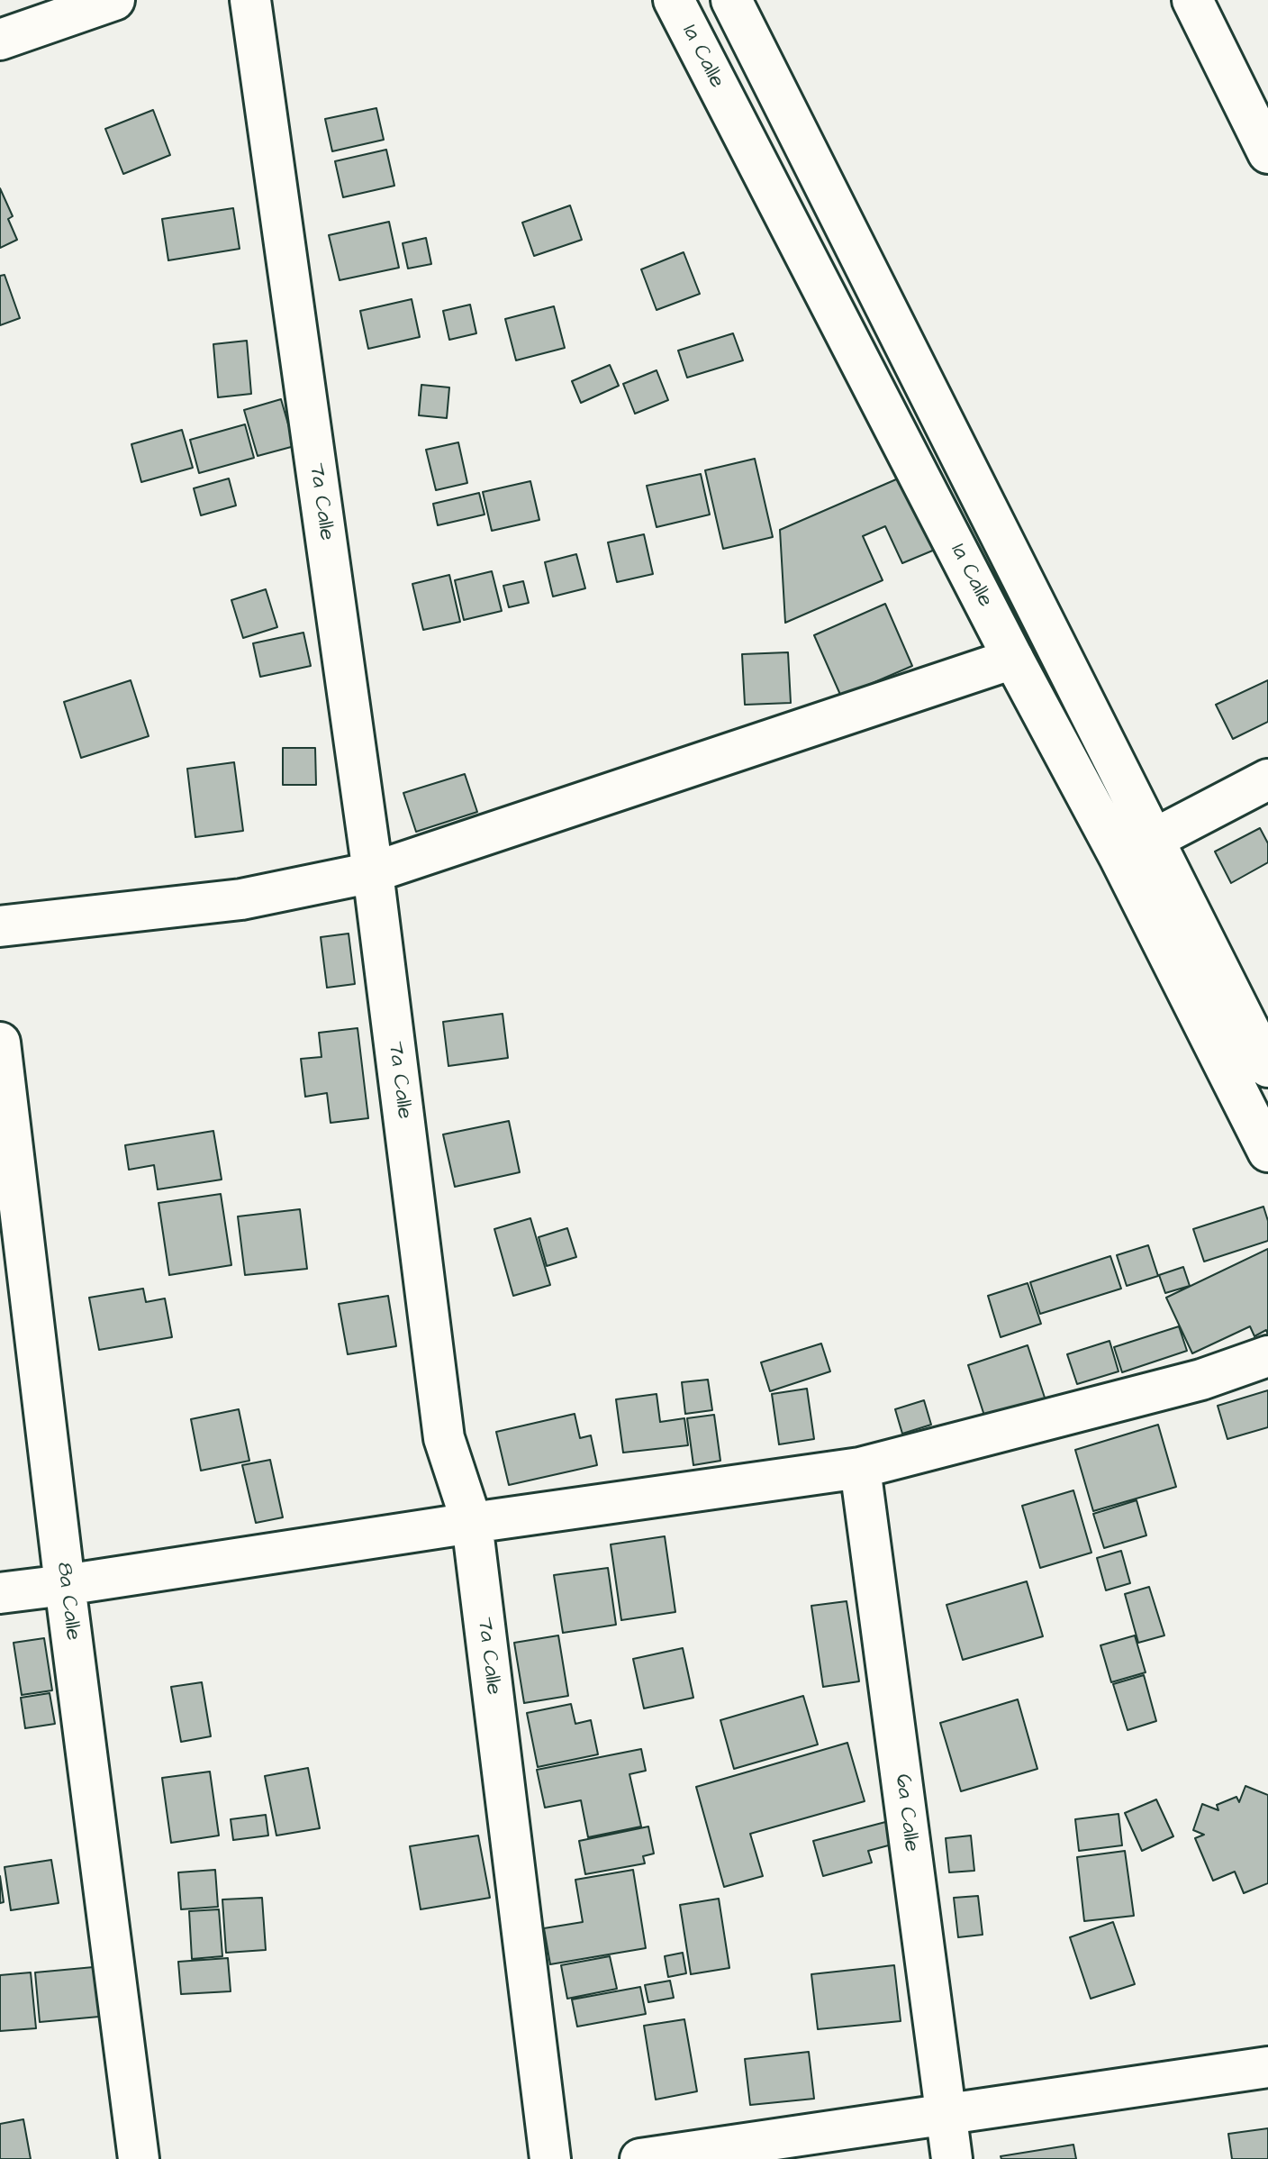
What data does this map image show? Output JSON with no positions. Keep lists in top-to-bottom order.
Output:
{
  "streets": {
    "street": [
      "1a Calle",
      "7a Calle",
      "8a Calle",
      "6a Calle"
    ]
  }
}
